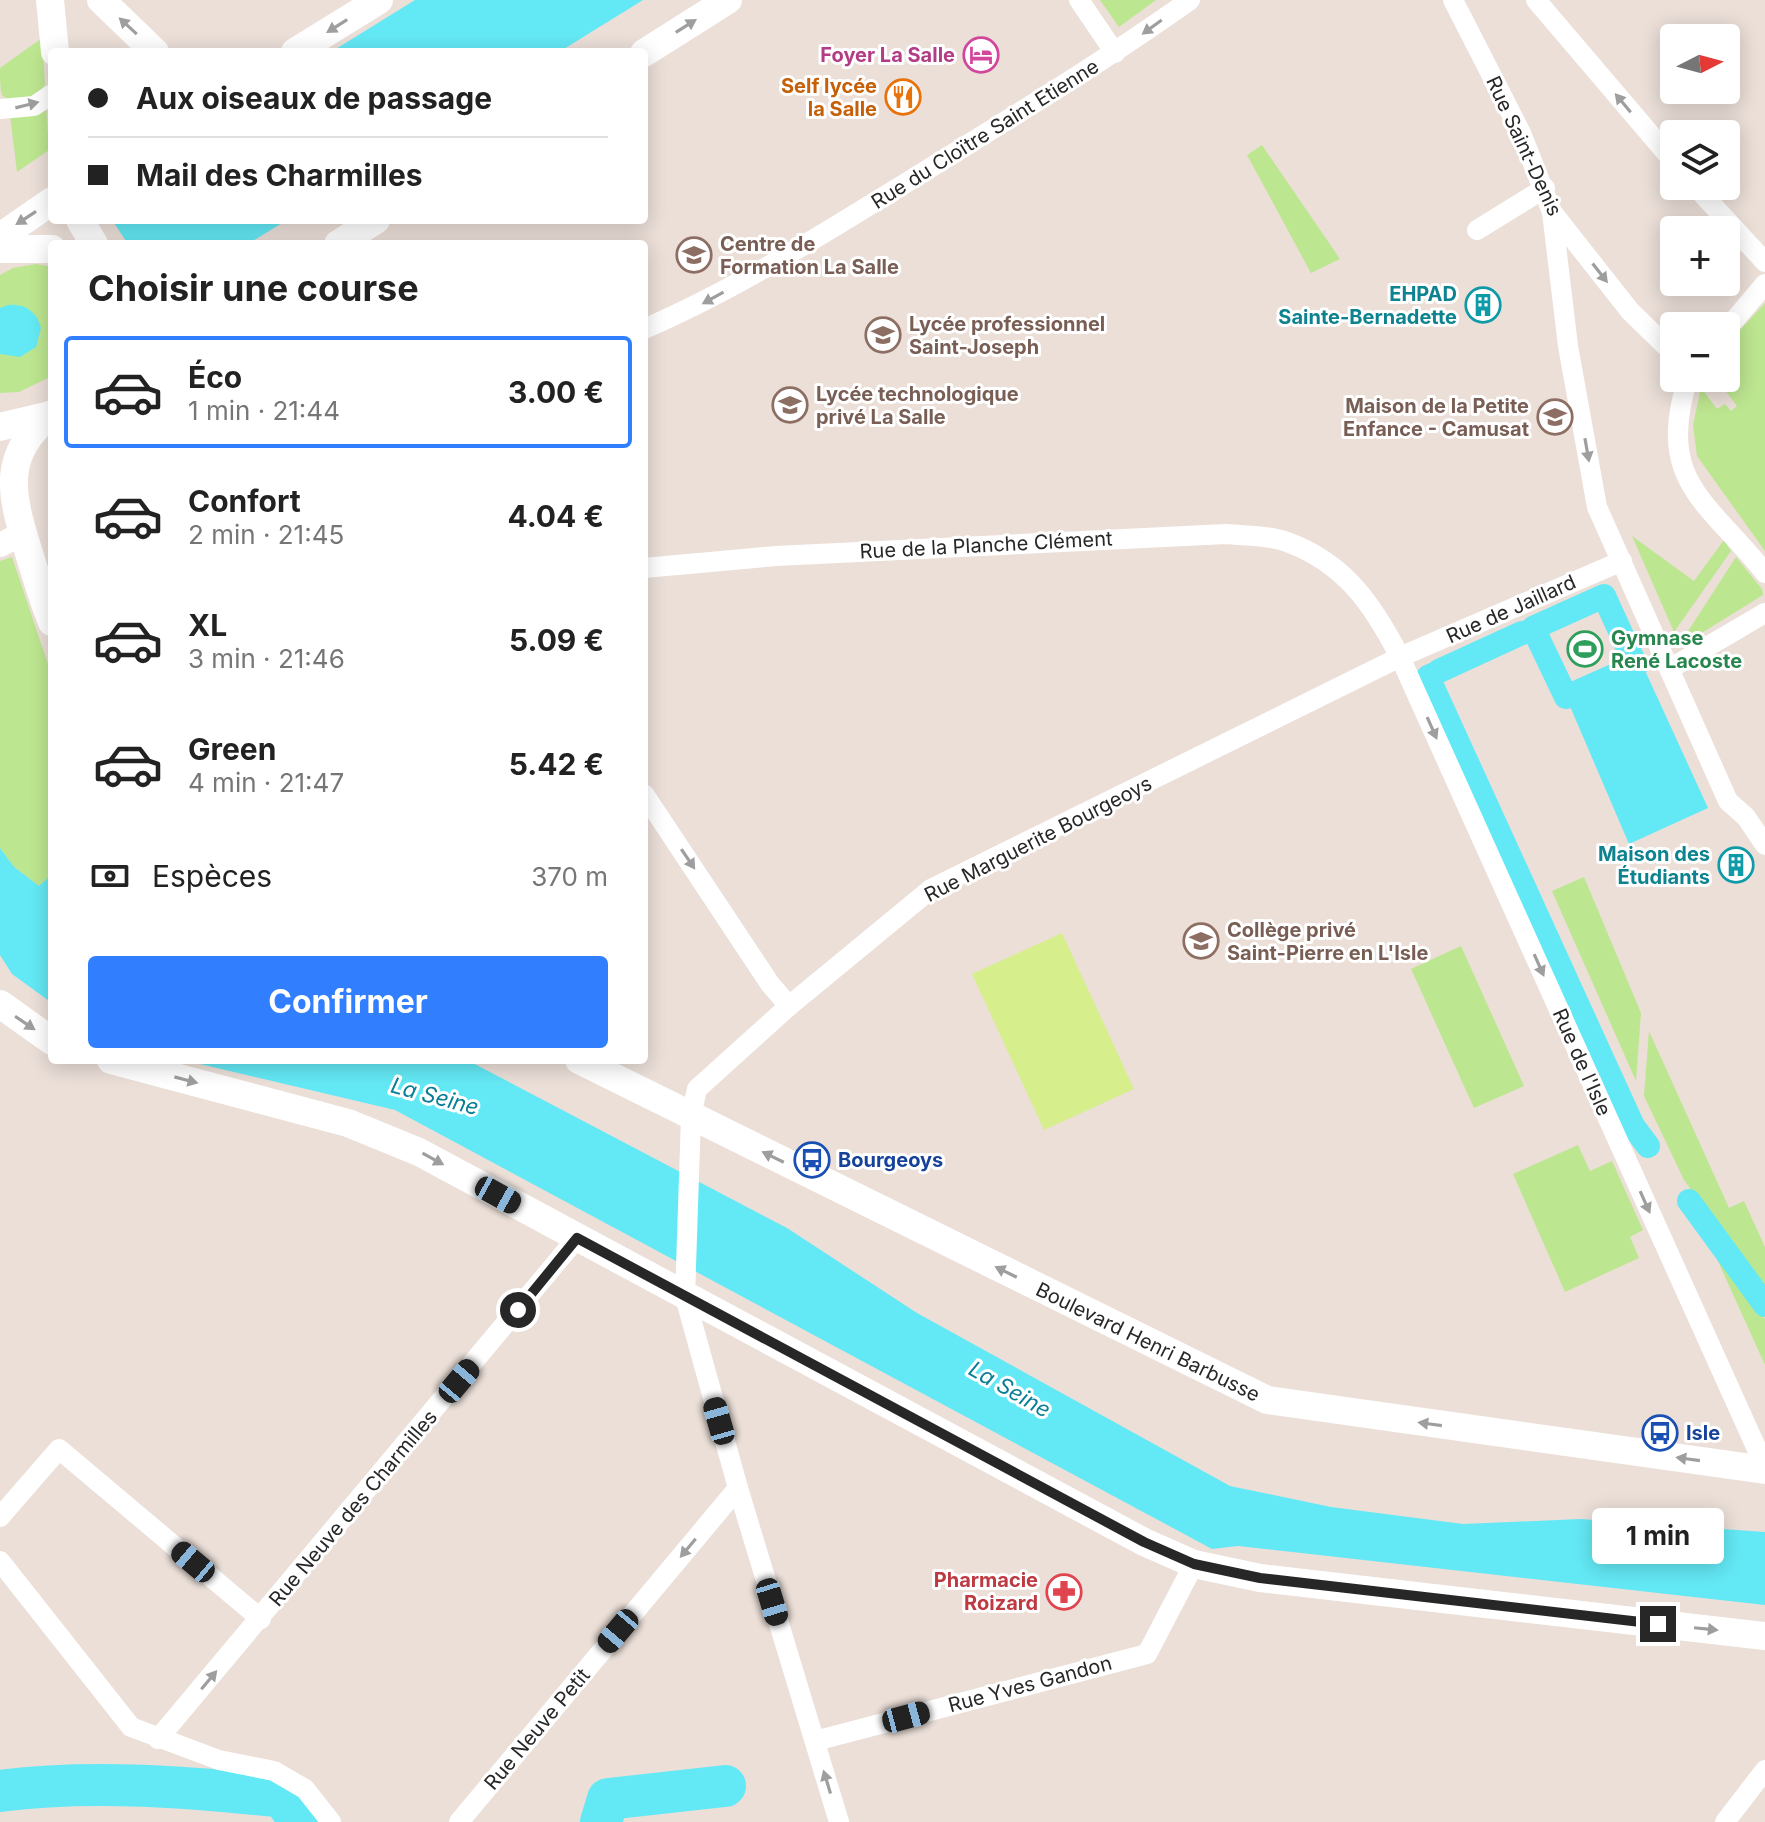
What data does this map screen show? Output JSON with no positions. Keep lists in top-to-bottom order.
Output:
{
  "streets": {
    "main road": ["Boulevard Henri Barbusse"],
    "street": [
      "Rue du Cloïtre Saint Etienne",
      "Rue Saint-Denis",
      "Rue de la Planche Clément",
      "Rue de Jaillard",
      "Rue Marguerite Bourgeoys",
      "Rue de l'Isle",
      "Rue Neuve des Charmilles",
      "Rue Yves Gandon",
      "Rue Neuve Petit"
    ]
  },
  "crossings": [
    ["Rue de la Planche Clément", "Rue de Jaillard"],
    ["Rue de la Planche Clément", "Rue Marguerite Bourgeoys"],
    ["Rue de la Planche Clément", "Rue de l'Isle"],
    ["Rue de Jaillard", "Rue Marguerite Bourgeoys"],
    ["Rue de Jaillard", "Rue de l'Isle"],
    ["Rue Marguerite Bourgeoys", "Rue de l'Isle"],
    ["Rue Marguerite Bourgeoys", "Boulevard Henri Barbusse"],
    ["Rue de l'Isle", "Boulevard Henri Barbusse"]
  ],
  "one_way": ["Rue du Cloïtre Saint Etienne", "Rue de l'Isle", "Rue Neuve Petit"],
  "water": ["La Seine"],
  "places": {
    "hotel": ["Foyer La Salle"],
    "restaurant": ["Self lycée la Salle"],
    "school or university": [
      "Centre de Formation La Salle",
      "Lycée professionnel Saint-Joseph",
      "Lycée technologique privé La Salle",
      "Maison de la Petite Enfance - Camusat",
      "Collège privé Saint-Pierre en L'Isle"
    ],
    "building": ["EHPAD Sainte-Bernadette", "Maison des Étudiants"],
    "sports": ["Gymnase René Lacoste"],
    "bus stop": ["Bourgeoys", "Isle"],
    "pharmacy": ["Pharmacie Roizard"]
  },
  "north": "right",
  "page": {
    "map_buttons": ["+", "−"],
    "banner": ["Aux oiseaux de passage", "Mail des Charmilles"],
    "heading": "Choisir une course",
    "list": [
      {
        "name": "Éco",
        "note": "1 min · 21:44",
        "value": "3.00 €"
      },
      {
        "name": "Confort",
        "note": "2 min · 21:45",
        "value": "4.04 €"
      },
      {
        "name": "XL",
        "note": "3 min · 21:46",
        "value": "5.09 €"
      },
      {
        "name": "Green",
        "note": "4 min · 21:47",
        "value": "5.42 €"
      }
    ],
    "pay": ["Espèces", "370 m"],
    "buttons": "Confirmer",
    "bubble": "1 min"
  }
}
